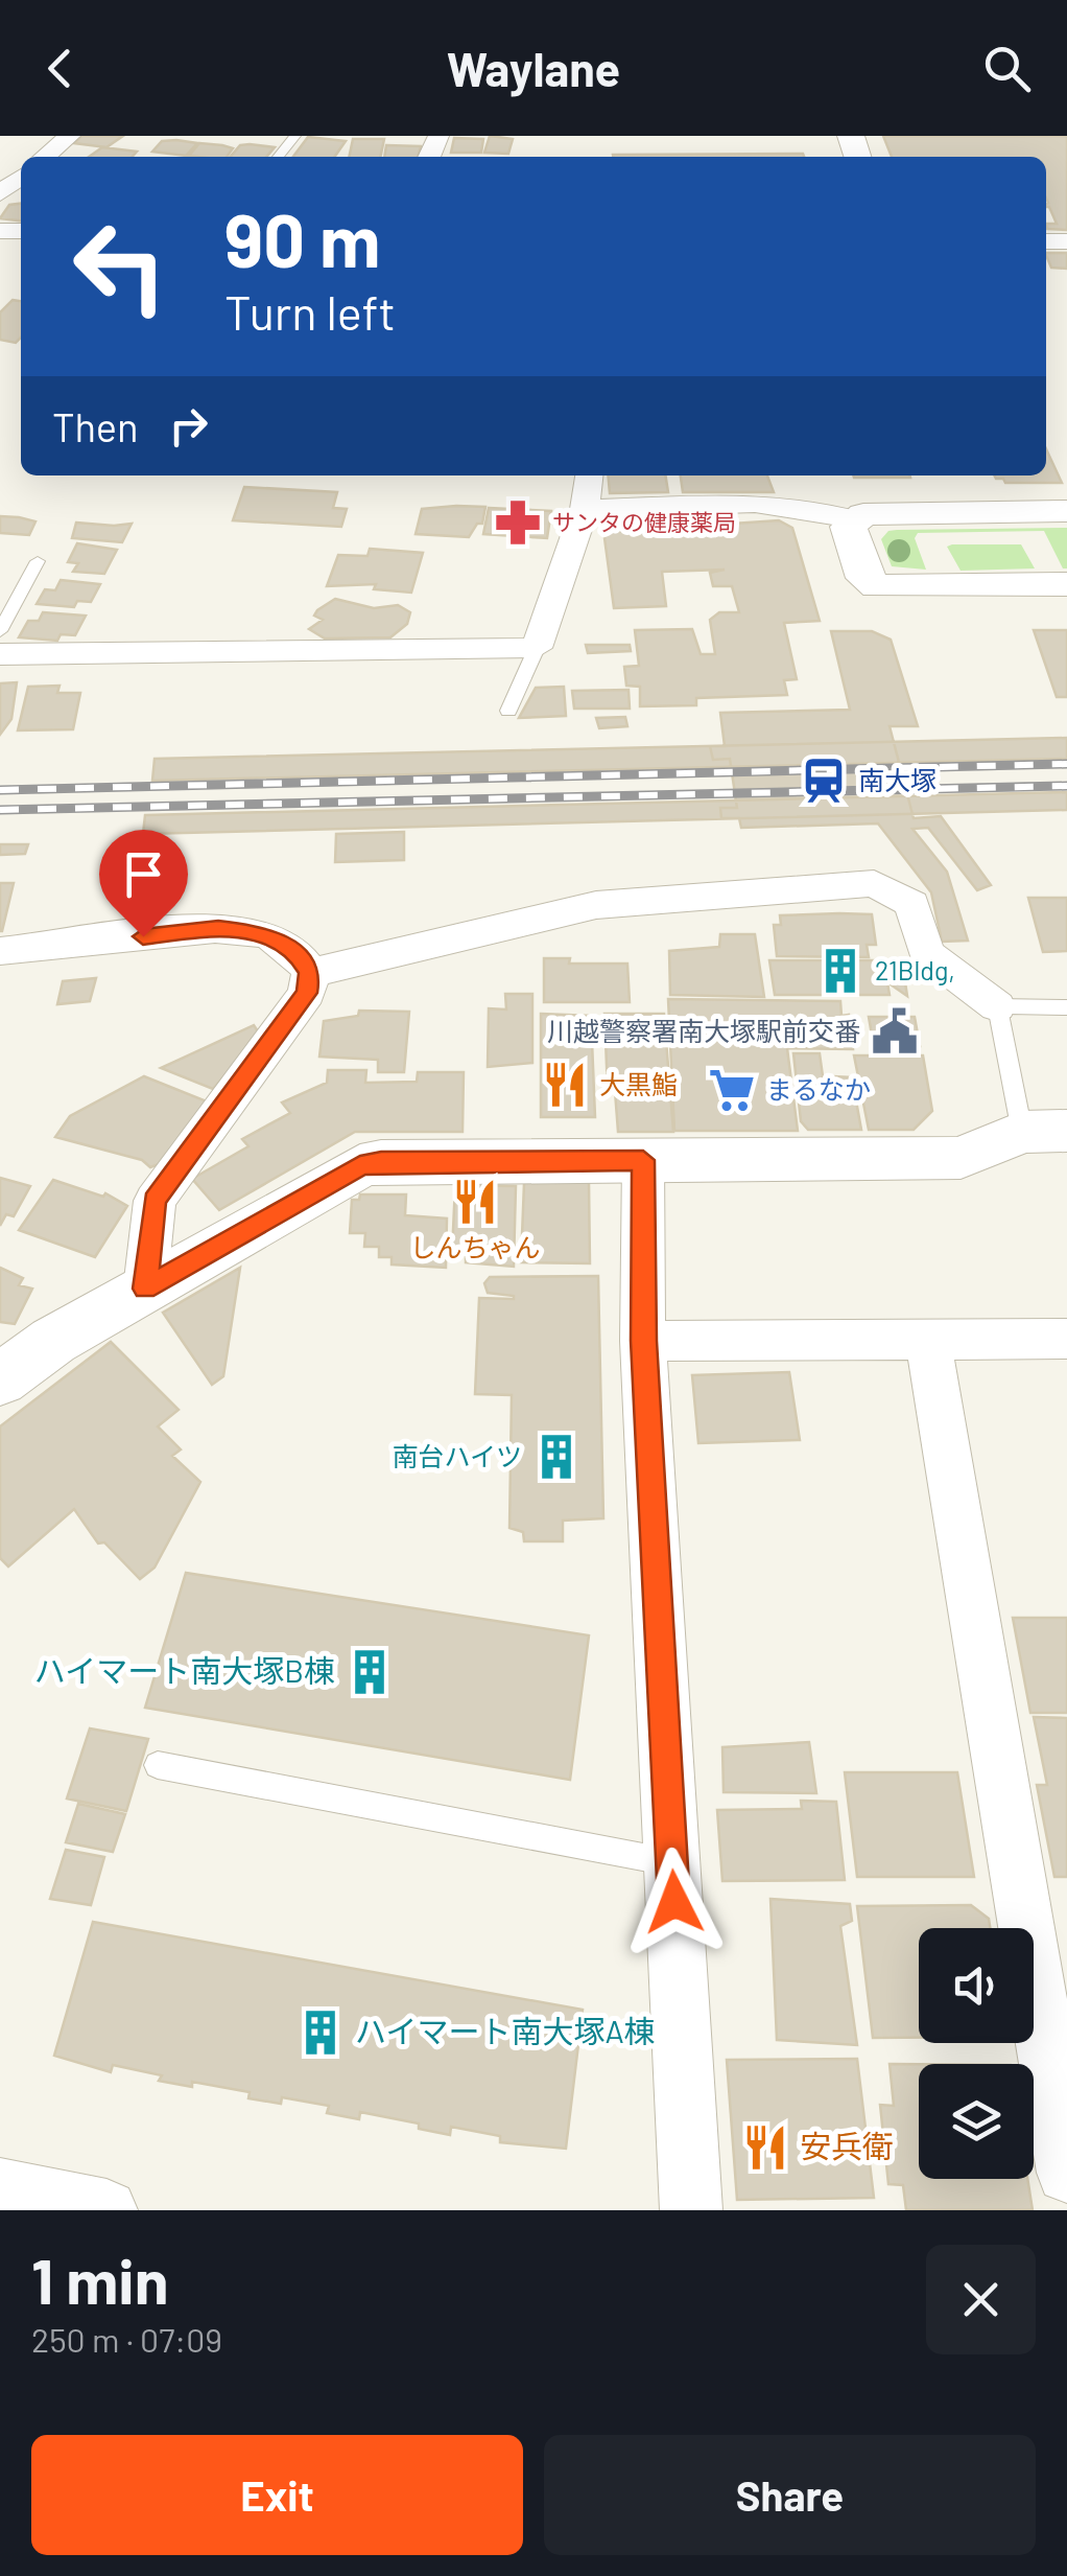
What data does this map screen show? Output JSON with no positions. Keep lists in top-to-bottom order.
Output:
{
  "places": {
    "pharmacy": ["サンタの健康薬局"],
    "station": ["南大塚"],
    "building": [
      "21Bldg,",
      "南台ハイツ",
      "ハイマート南大塚B棟",
      "ハイマート南大塚A棟"
    ],
    "public building": ["川越警察署南大塚駅前交番"],
    "restaurant": ["大黒鮨", "しんちゃん", "安兵衛"],
    "supermarket": ["まるなか"]
  },
  "page": {
    "header": "Waylane",
    "turn": ["90 m", "Turn left"],
    "then": "Then",
    "heading": ["1 min", "250 m · 07:09"],
    "buttons": ["Exit", "Share"]
  }
}
